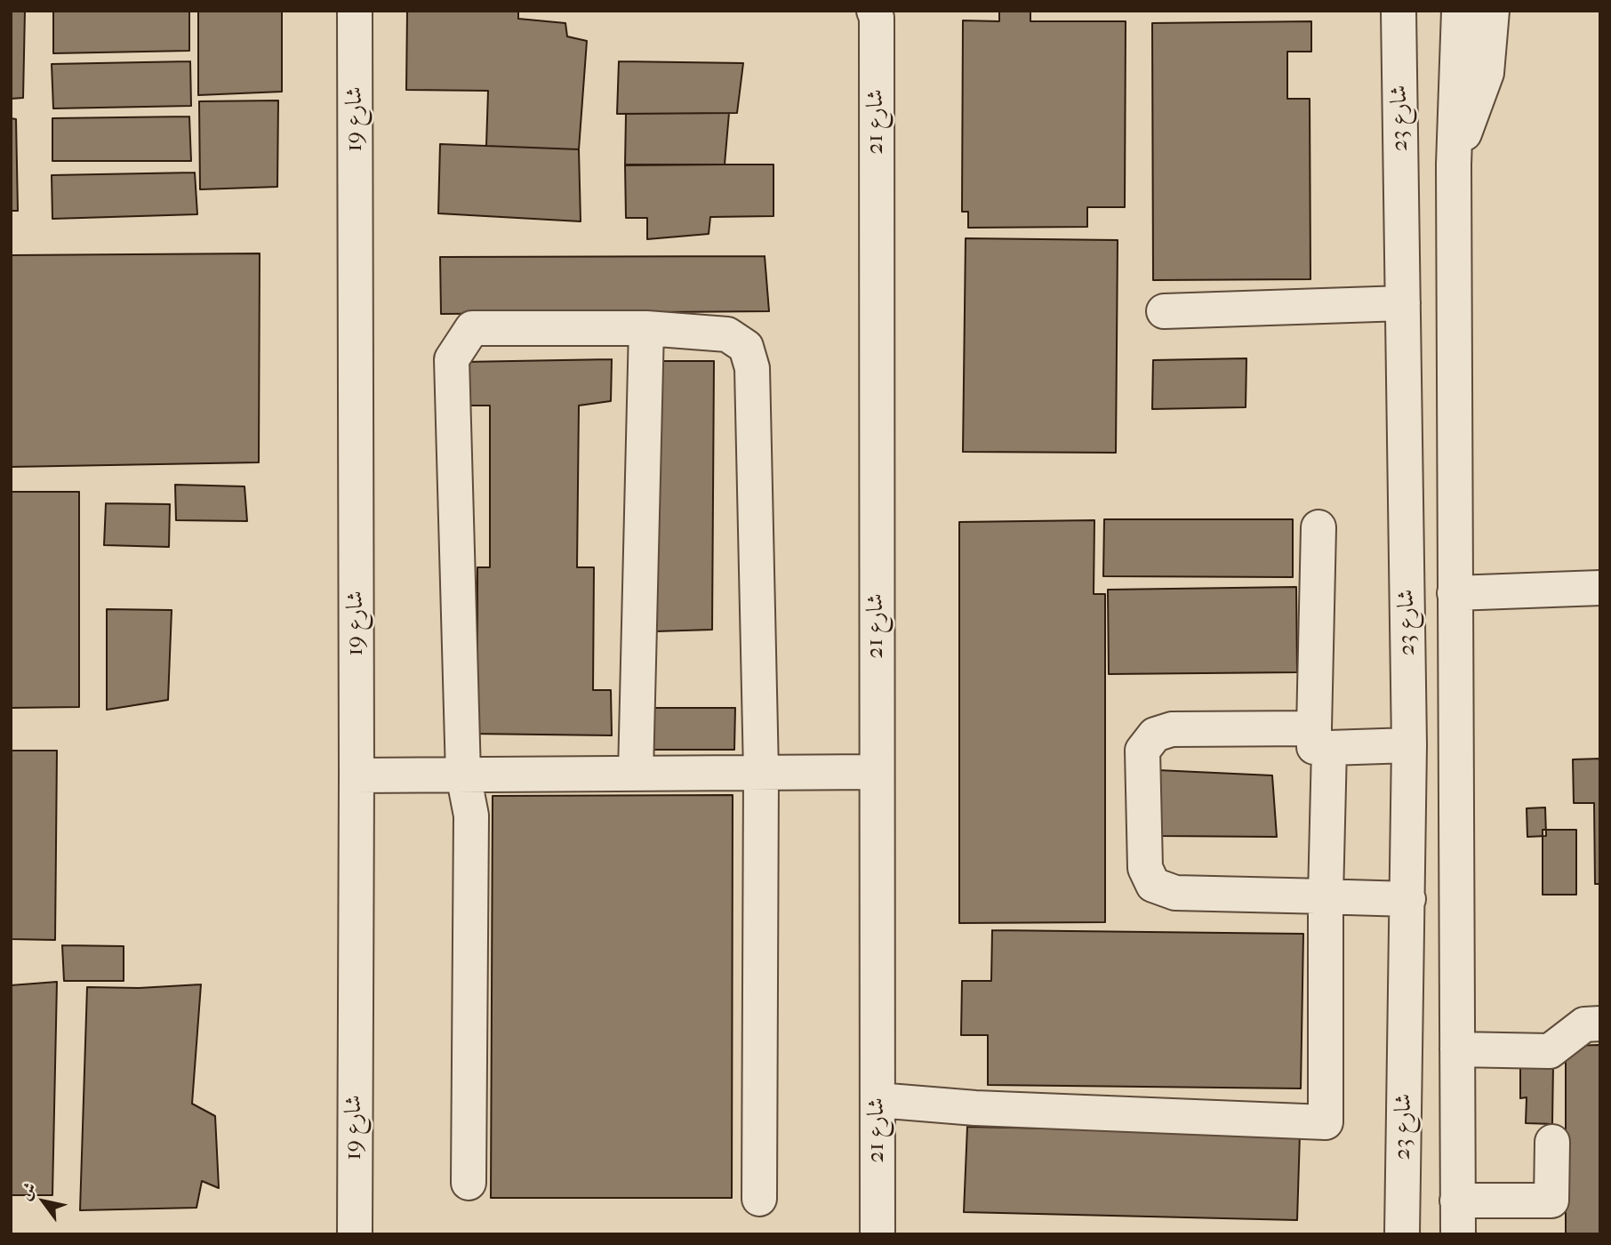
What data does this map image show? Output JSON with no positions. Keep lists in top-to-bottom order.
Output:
{
  "streets": {
    "street": ["شارع 23", "شارع 19", "شارع 21"]
  },
  "north": "top left"
}
